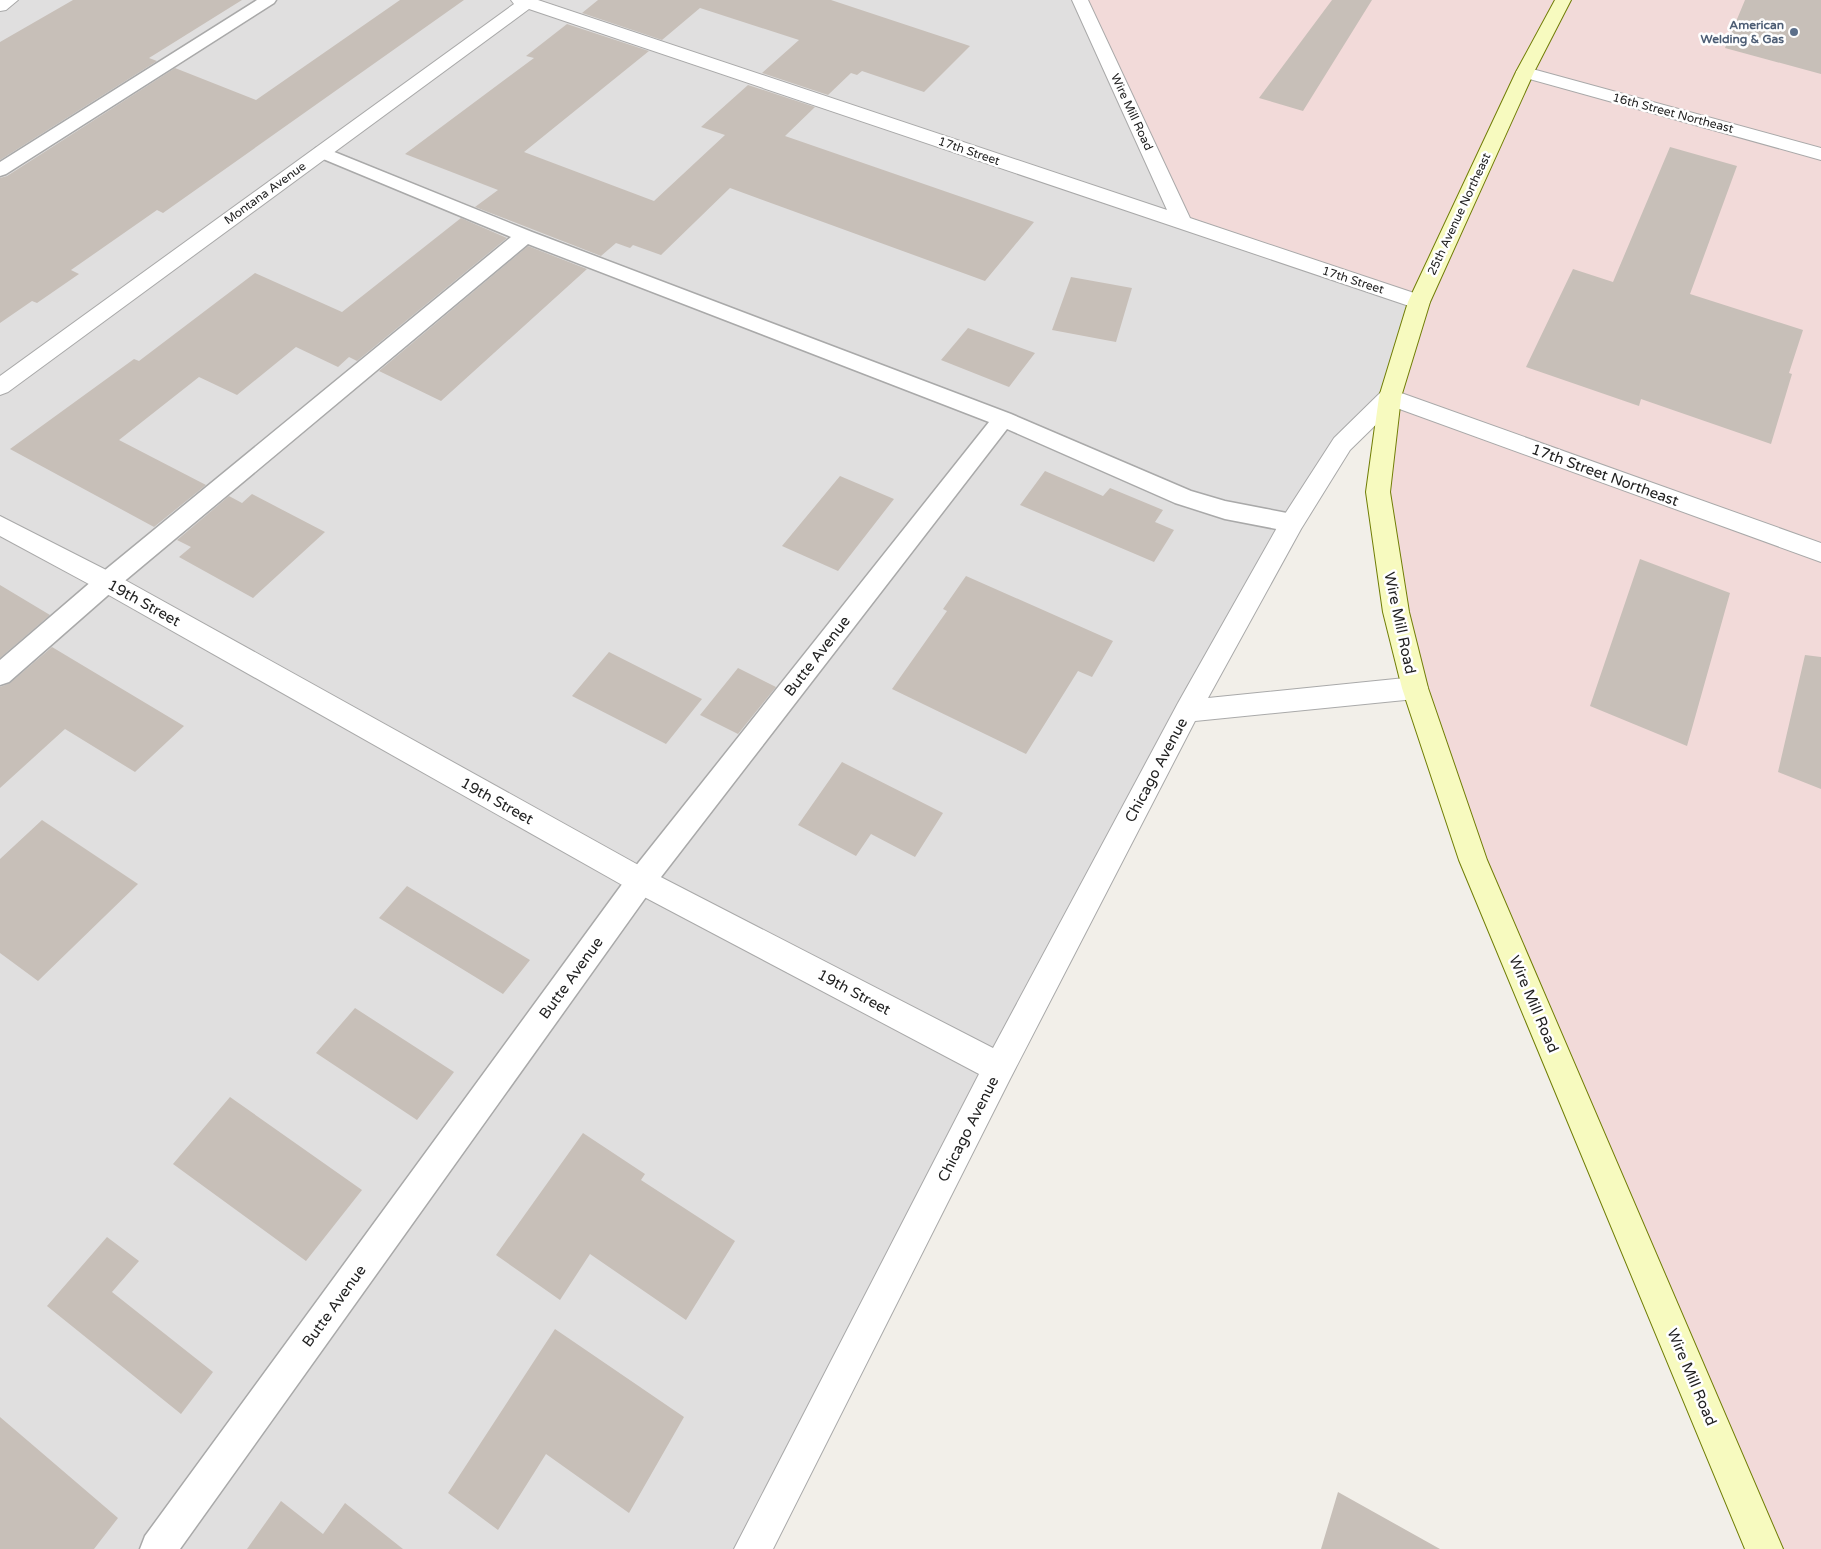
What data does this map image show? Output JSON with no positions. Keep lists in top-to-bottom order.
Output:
{
  "streets": {
    "street": [
      "Wire Mill Road",
      "16th Street Northeast",
      "17th Street",
      "Montana Avenue",
      "25th Avenue Northeast",
      "17th Street Northeast",
      "19th Street",
      "Chicago Avenue"
    ],
    "lane": ["Butte Avenue"]
  },
  "crossings": [
    ["Wire Mill Road", "17th Street"],
    ["Wire Mill Road", "25th Avenue Northeast"],
    ["Wire Mill Road", "Chicago Avenue"],
    ["16th Street Northeast", "25th Avenue Northeast"],
    ["17th Street", "Montana Avenue"],
    ["17th Street", "25th Avenue Northeast"],
    ["25th Avenue Northeast", "17th Street Northeast"],
    ["25th Avenue Northeast", "Chicago Avenue"],
    ["17th Street Northeast", "Chicago Avenue"],
    ["19th Street", "Butte Avenue"],
    ["19th Street", "Chicago Avenue"]
  ],
  "places": ["American Welding & Gas"]
}
